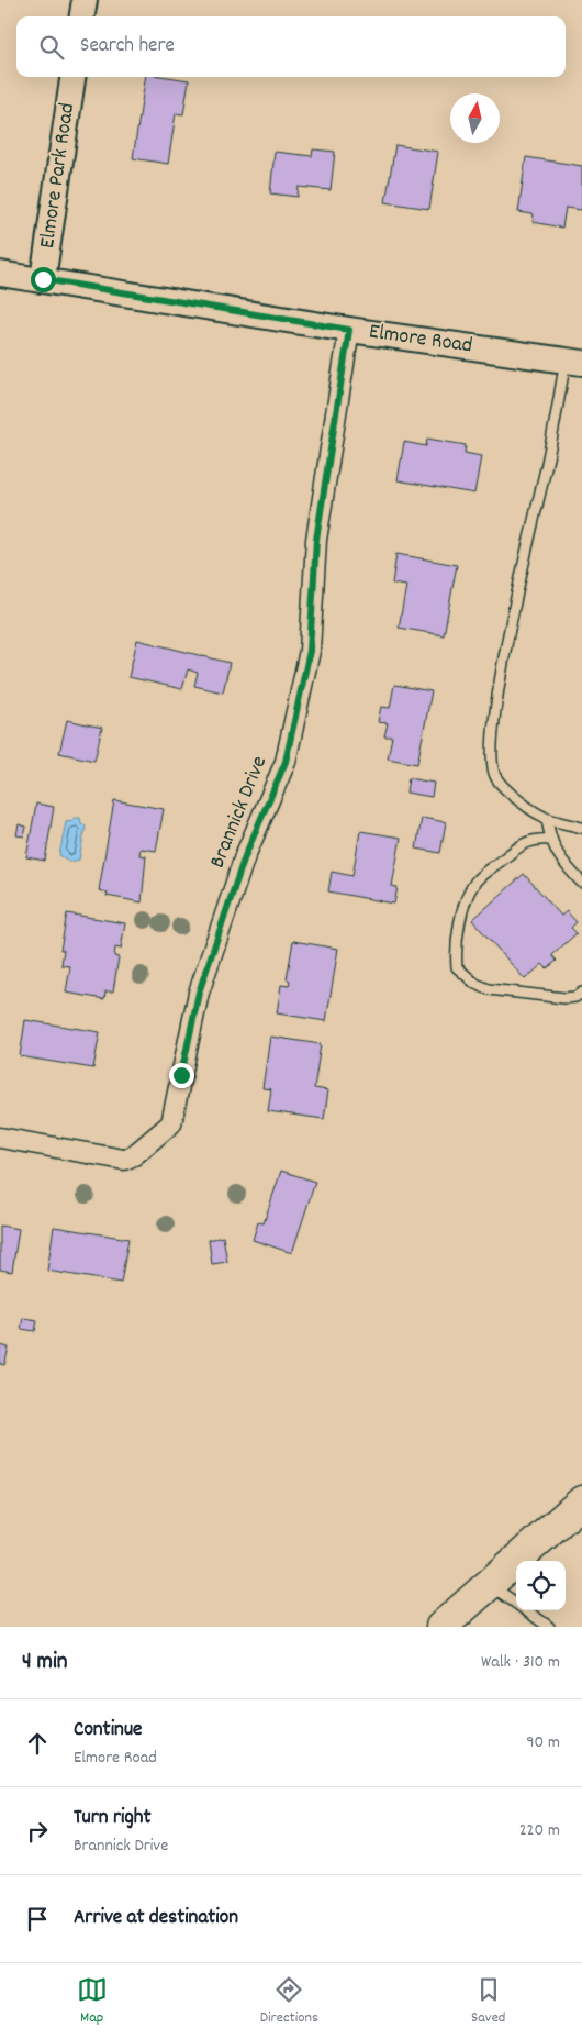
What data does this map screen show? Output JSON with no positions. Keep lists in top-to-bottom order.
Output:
{
  "streets": {
    "street": ["Elmore Park Road", "Elmore Road", "Brannick Drive"]
  },
  "crossings": [
    ["Elmore Park Road", "Elmore Road"],
    ["Elmore Road", "Brannick Drive"]
  ],
  "north": "top",
  "page": {
    "search": "Search here",
    "heading": ["4 min", "Walk · 310 m"],
    "list": [
      ["Continue", "Elmore Road", "90 m"],
      ["Turn right", "Brannick Drive", "220 m"],
      "Arrive at destination"
    ],
    "nav": ["Map", "Directions", "Saved"]
  }
}
